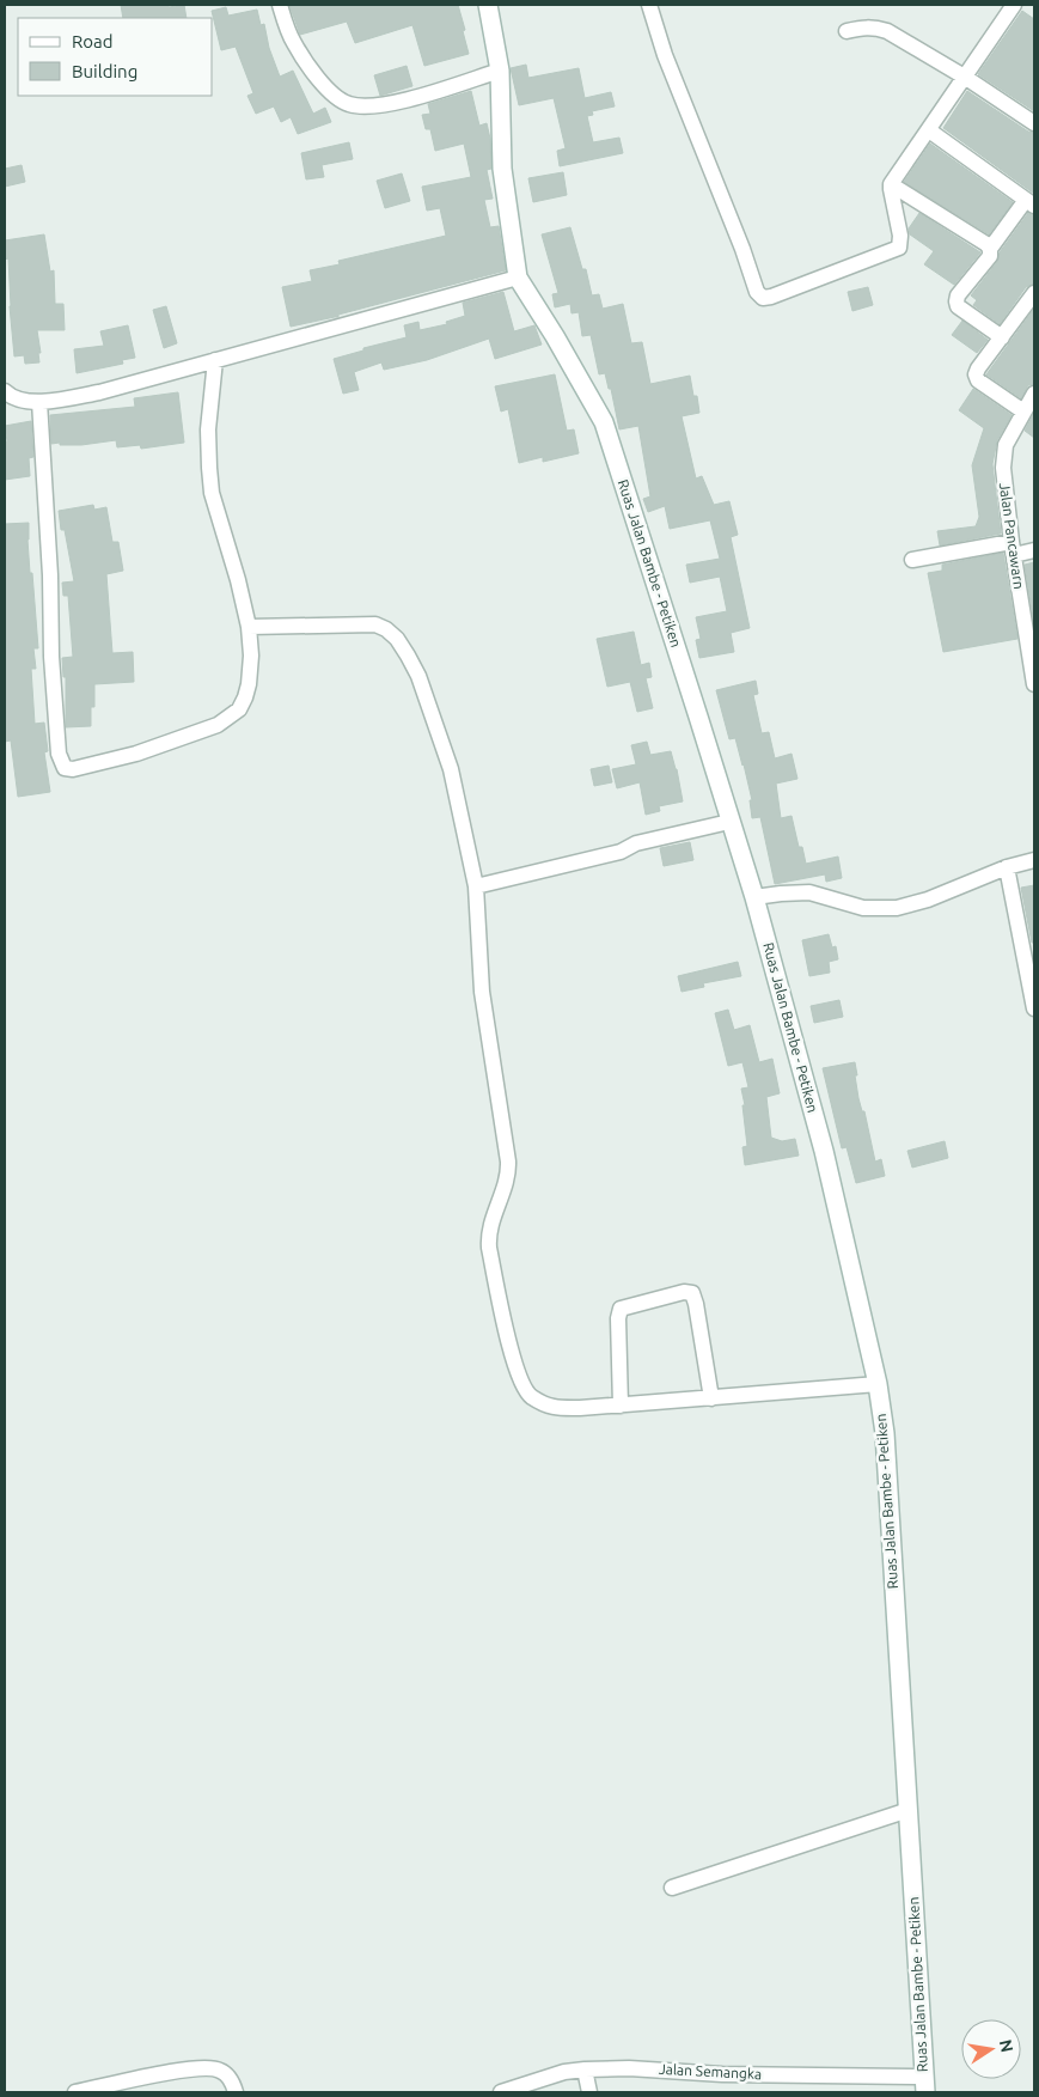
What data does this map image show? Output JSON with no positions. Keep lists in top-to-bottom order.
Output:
{
  "streets": {
    "main road": ["Ruas Jalan Bambe - Petiken"],
    "street": ["Jalan Pancawarn", "Jalan Semangka"]
  },
  "crossings": [
    ["Ruas Jalan Bambe - Petiken", "Jalan Semangka"]
  ],
  "legend": ["Road", "Building"],
  "north": "right"
}
